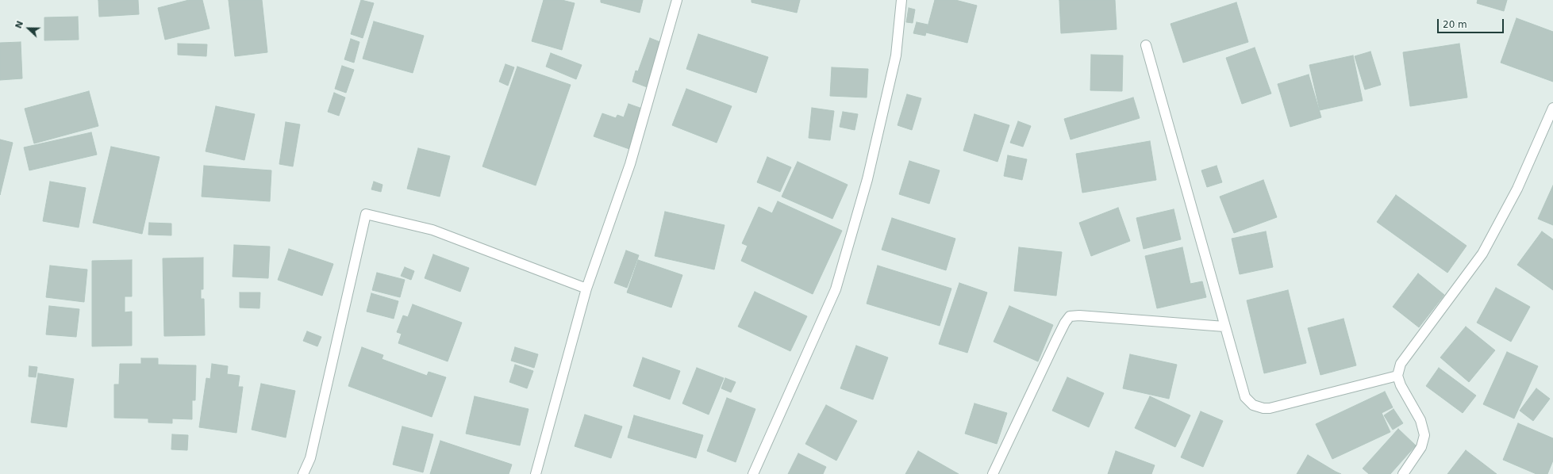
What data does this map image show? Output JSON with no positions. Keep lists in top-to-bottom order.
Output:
{
  "scale_bar": "20 m",
  "north": "left"
}
